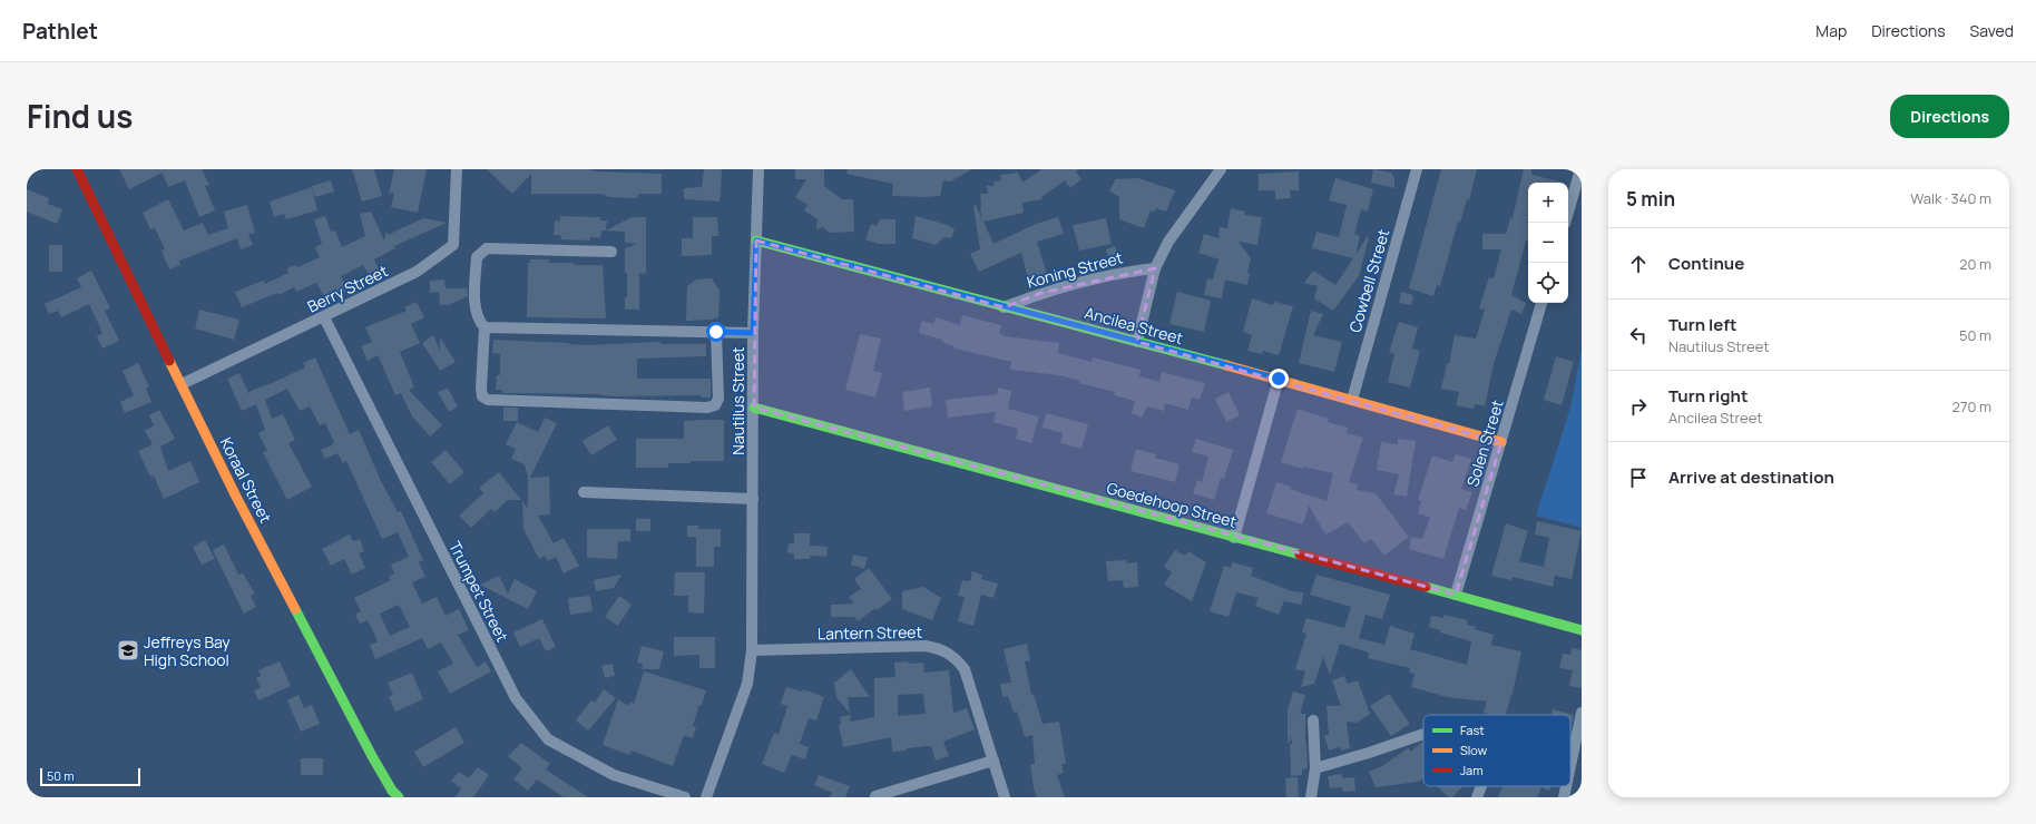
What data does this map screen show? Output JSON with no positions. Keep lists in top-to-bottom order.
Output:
{
  "streets": {
    "street": [
      "Koning Street",
      "Cowbell Street",
      "Berry Street",
      "Ancilea Street",
      "Nautilus Street",
      "Solen Street",
      "Koraal Street",
      "Goedehoop Street",
      "Trumpet Street",
      "Lantern Street"
    ]
  },
  "crossings": [
    ["Koning Street", "Ancilea Street"],
    ["Cowbell Street", "Ancilea Street"],
    ["Berry Street", "Koraal Street"],
    ["Berry Street", "Trumpet Street"],
    ["Ancilea Street", "Nautilus Street"],
    ["Ancilea Street", "Solen Street"],
    ["Nautilus Street", "Goedehoop Street"],
    ["Nautilus Street", "Lantern Street"],
    ["Solen Street", "Goedehoop Street"]
  ],
  "places": {
    "school or university": ["Jeffreys Bay High School"]
  },
  "legend": ["Fast", "Slow", "Jam"],
  "scale_bar": "50 m",
  "page": {
    "header": "Pathlet",
    "nav": ["Map", "Directions", "Saved"],
    "title": "Find us",
    "buttons": "Directions",
    "heading": ["5 min", "Walk · 340 m"],
    "map_buttons": ["+", "−"],
    "list": [
      ["Continue", "20 m"],
      ["Turn left", "Nautilus Street", "50 m"],
      ["Turn right", "Ancilea Street", "270 m"],
      "Arrive at destination"
    ],
    "scale": "50 m"
  }
}
